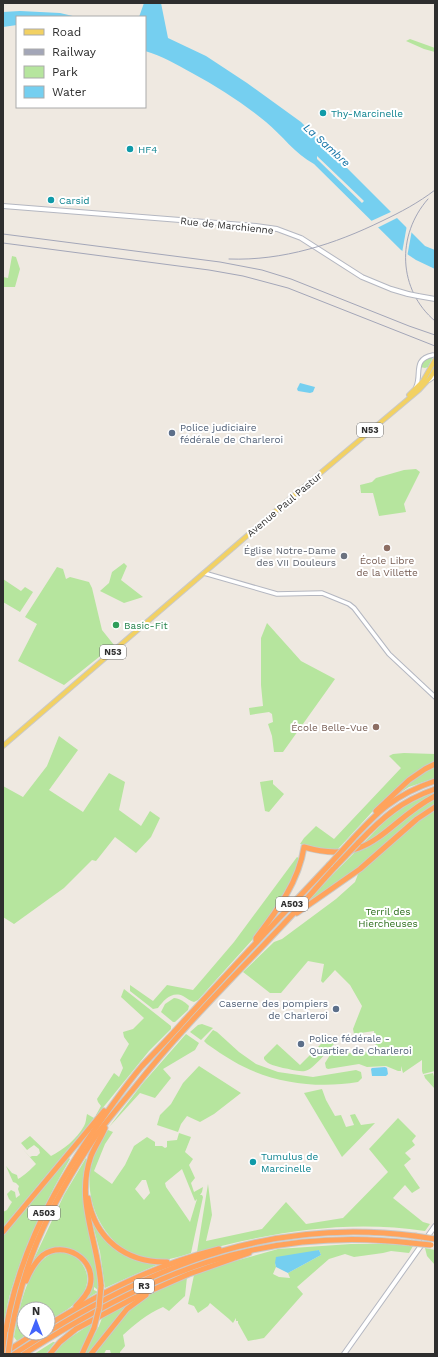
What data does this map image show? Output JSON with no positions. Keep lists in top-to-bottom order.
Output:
{
  "streets": {
    "highway": ["A503", "R3"],
    "main road": ["Rue de Marchienne", "N53", "Avenue Paul Pastur"]
  },
  "water": ["La Sambre"],
  "parks": ["Terril des Hiercheuses"],
  "places": [
    "Thy-Marcinelle",
    "HF4",
    "Carsid",
    "Police judiciaire fédérale de Charleroi",
    "École Libre de la Villette",
    "Église Notre-Dame des VII Douleurs",
    "Basic-Fit",
    "École Belle-Vue",
    "Caserne des pompiers de Charleroi",
    "Police fédérale - Quartier de Charleroi",
    "Tumulus de Marcinelle"
  ],
  "legend": [
    "Road",
    "Railway",
    "Park",
    "Water"
  ],
  "north": "top"
}
